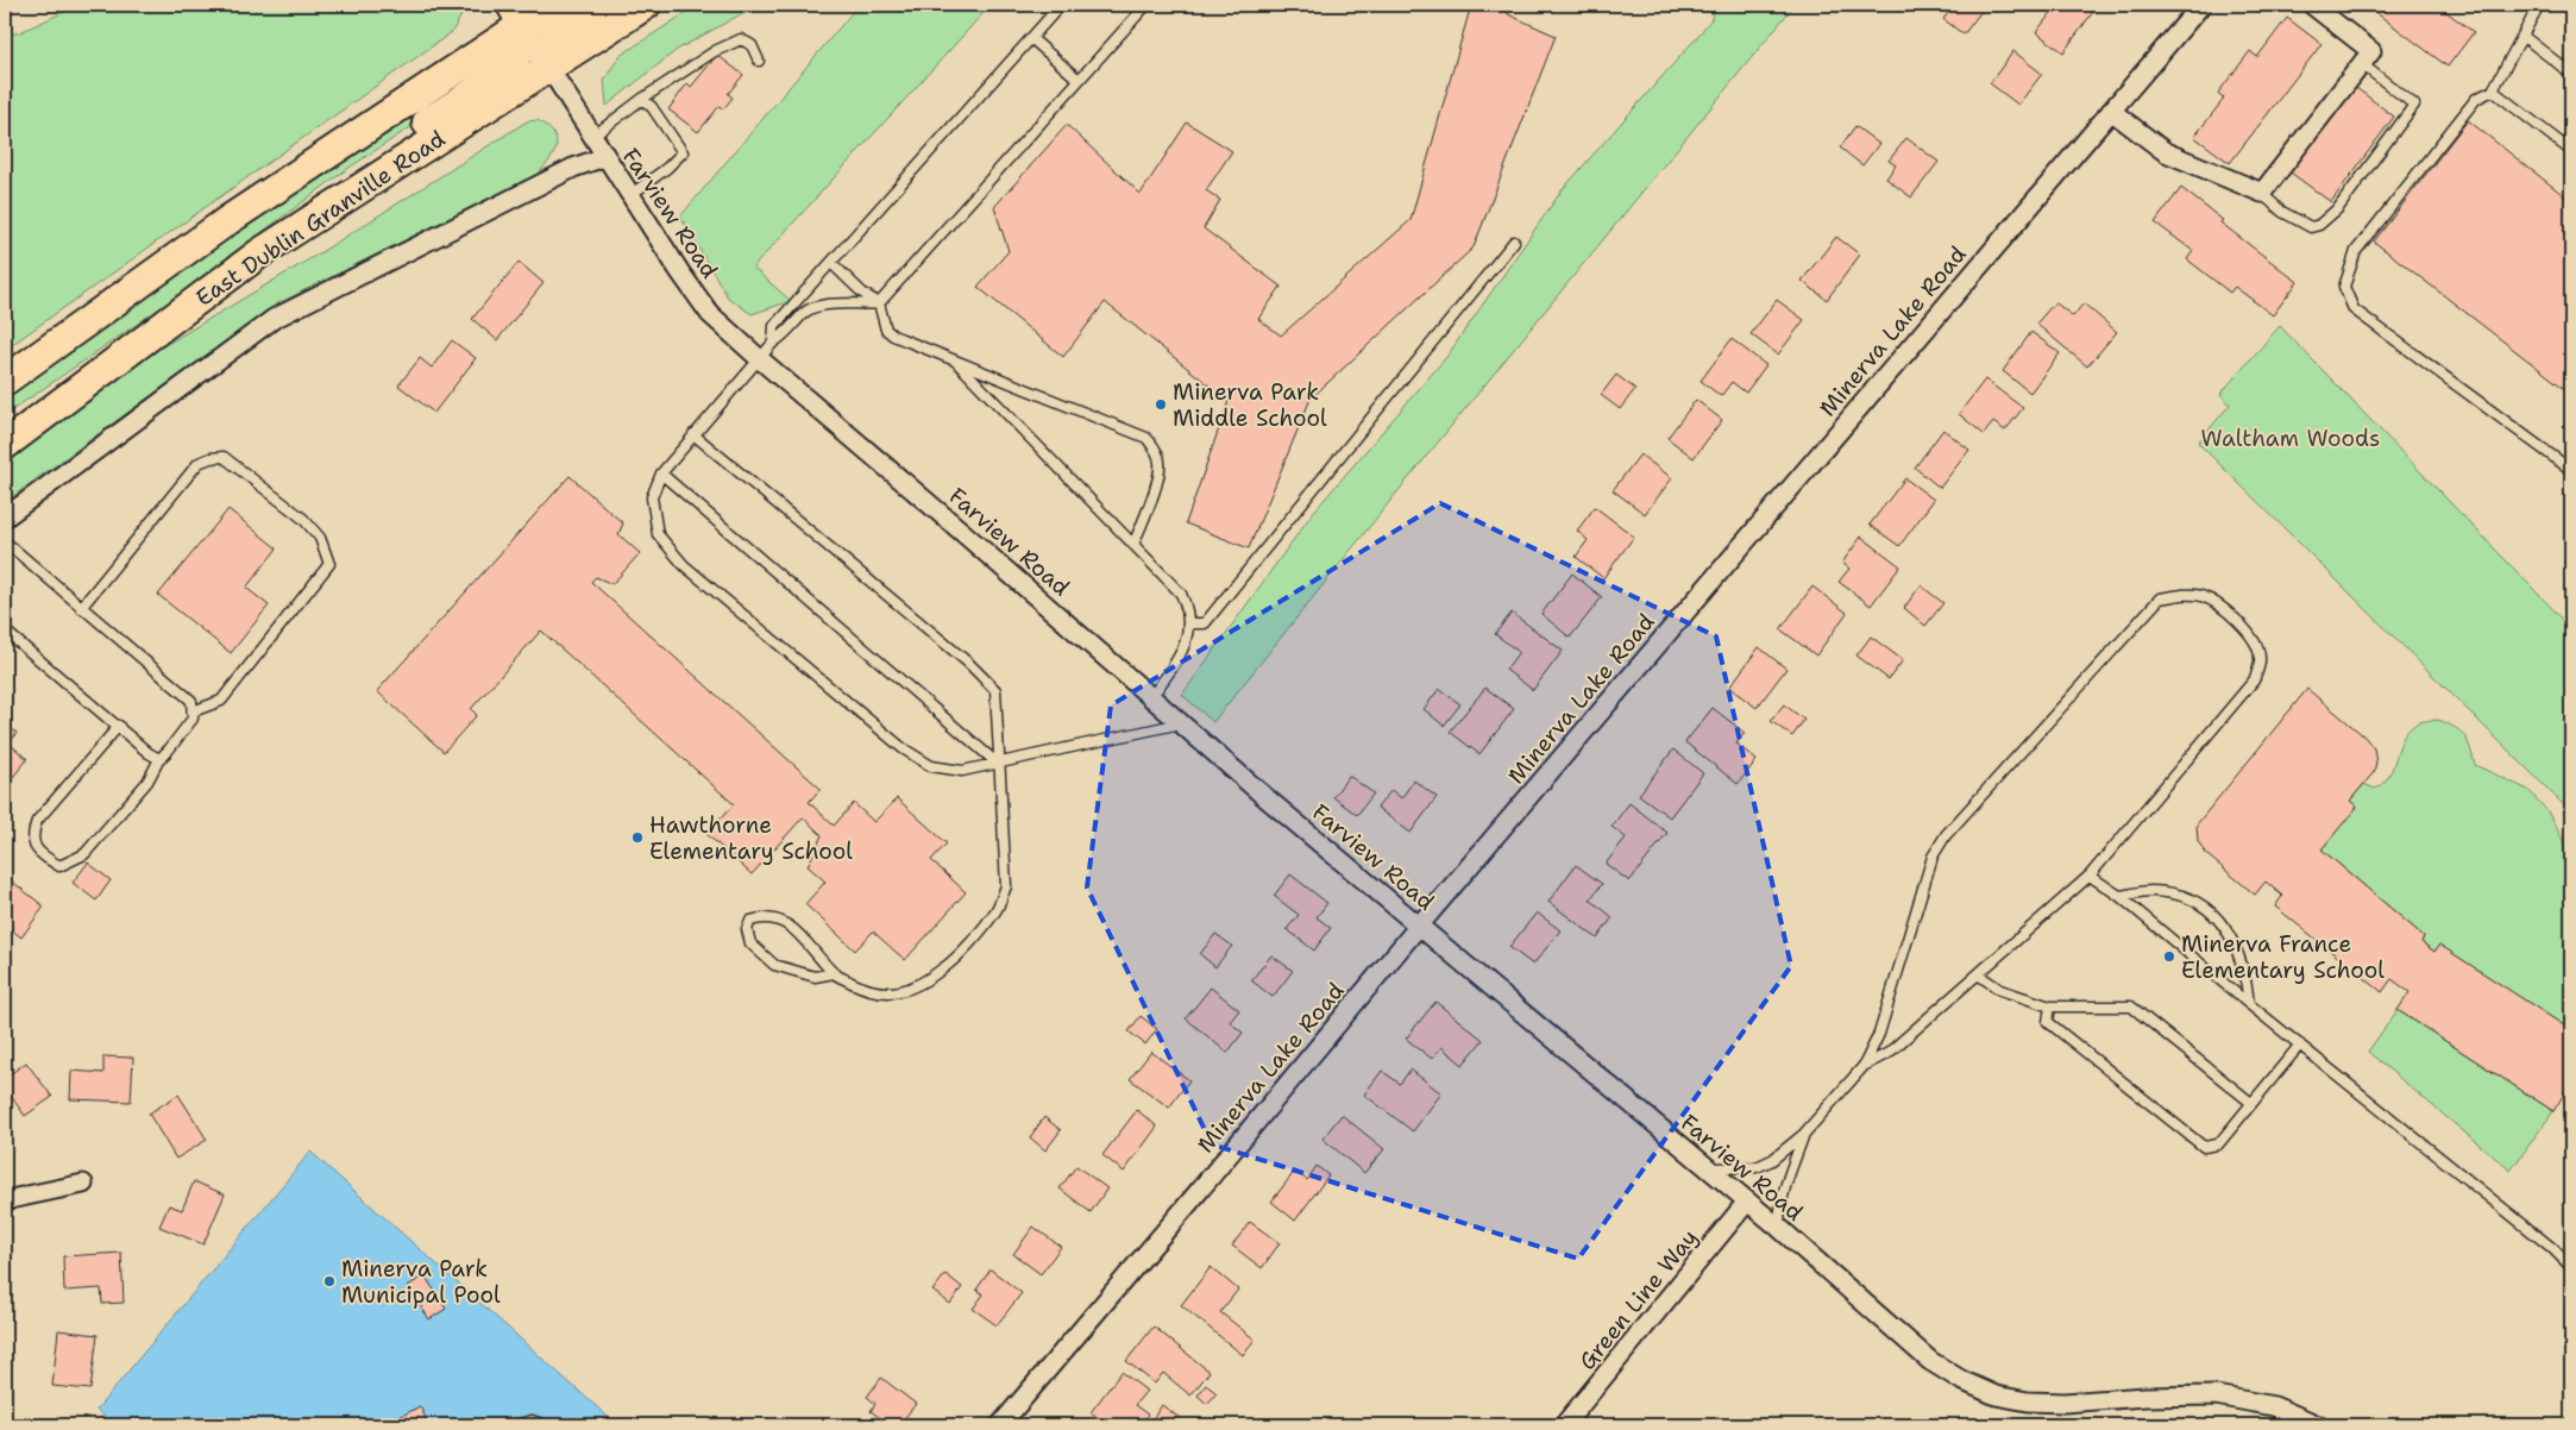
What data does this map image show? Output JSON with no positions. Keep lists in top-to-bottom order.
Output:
{
  "streets": {
    "main road": ["East Dublin Granville Road"],
    "street": ["Farview Road", "Minerva Lake Road", "Green Line Way"]
  },
  "crossings": [
    ["Farview Road", "East Dublin Granville Road"],
    ["Farview Road", "Minerva Lake Road"],
    ["Farview Road", "Green Line Way"]
  ],
  "parks": ["Waltham Woods"],
  "places": [
    "Minerva Park Middle School",
    "Hawthorne Elementary School",
    "Minerva France Elementary School",
    "Minerva Park Municipal Pool"
  ]
}
